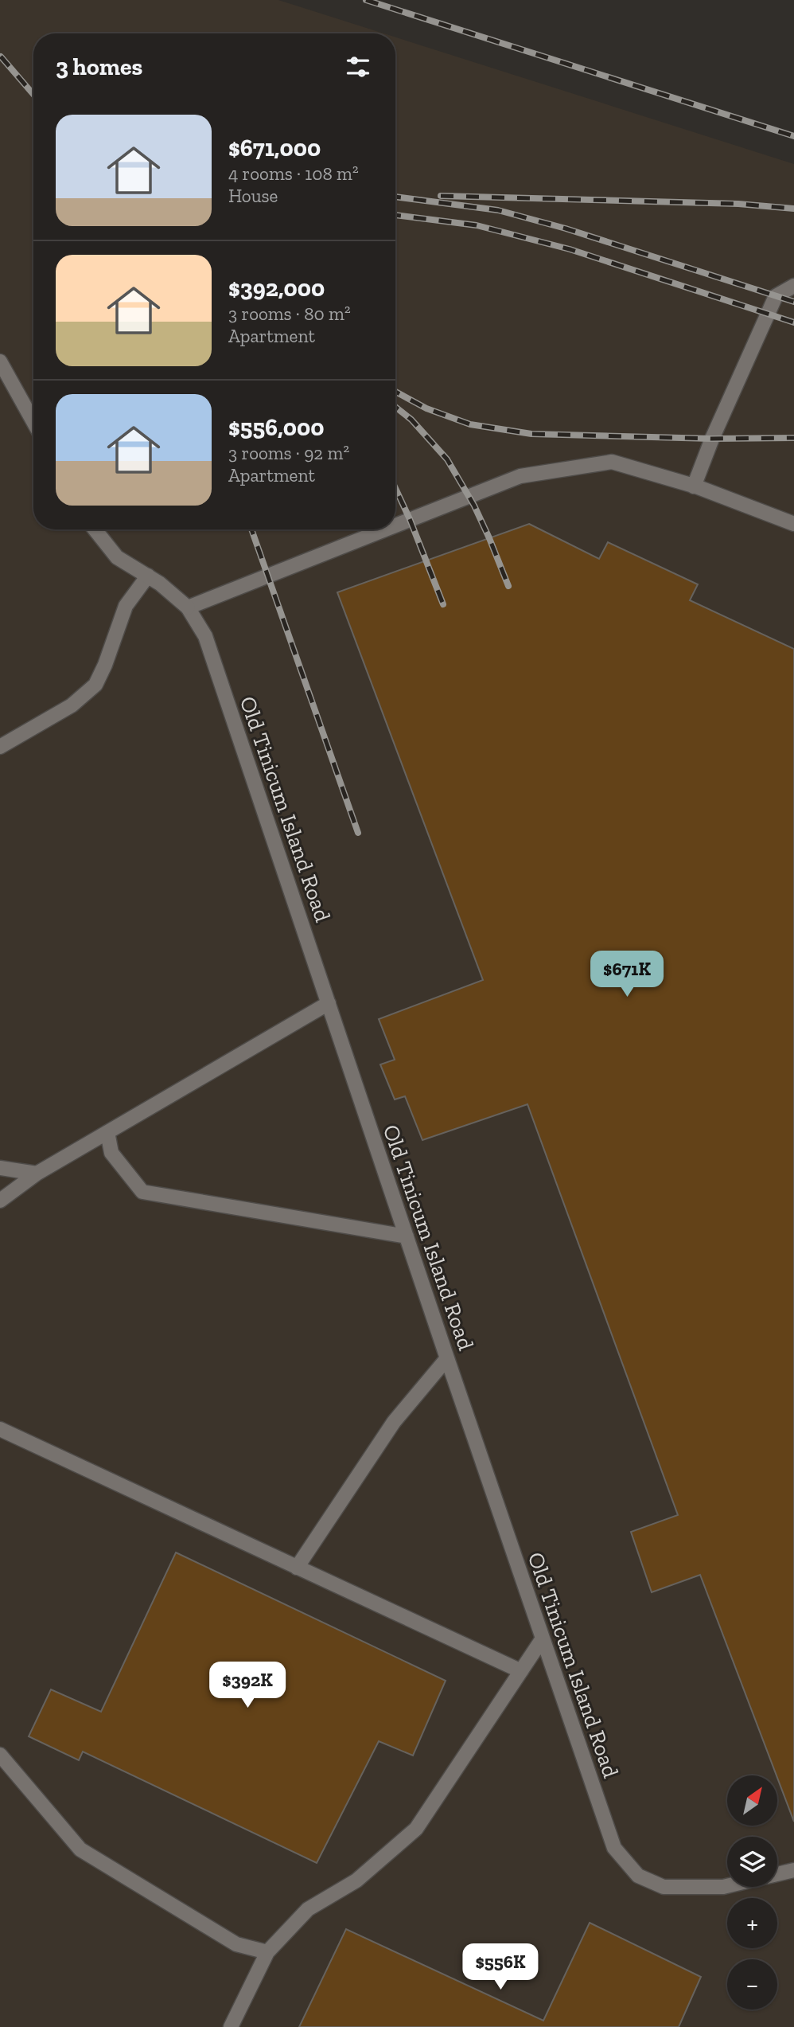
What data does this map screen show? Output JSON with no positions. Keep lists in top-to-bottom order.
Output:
{
  "streets": {
    "street": ["Old Tinicum Island Road"]
  },
  "north": "top right",
  "page": {
    "heading": "3 homes",
    "list": [
      {
        "name": "$671,000",
        "note": "4 rooms · 108 m² · House"
      },
      {
        "name": "$392,000",
        "note": "3 rooms · 80 m² · Apartment"
      },
      {
        "name": "$556,000",
        "note": "3 rooms · 92 m² · Apartment"
      }
    ],
    "price": ["$671K", "$392K", "$556K"],
    "map_buttons": ["+", "−"]
  }
}
